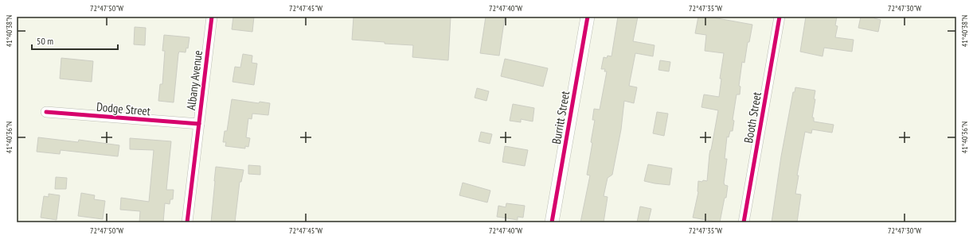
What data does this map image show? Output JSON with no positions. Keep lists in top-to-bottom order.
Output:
{
  "streets": {
    "street": [
      "Albany Avenue",
      "Dodge Street",
      "Burritt Street",
      "Booth Street"
    ]
  },
  "crossings": [
    ["Albany Avenue", "Dodge Street"]
  ],
  "scale_bar": "50 m",
  "coordinates": [
    "72°47'50\"W",
    "72°47'45\"W",
    "72°47'40\"W",
    "72°47'35\"W",
    "72°47'30\"W",
    "41°40'38\"N",
    "41°40'36\"N"
  ]
}
